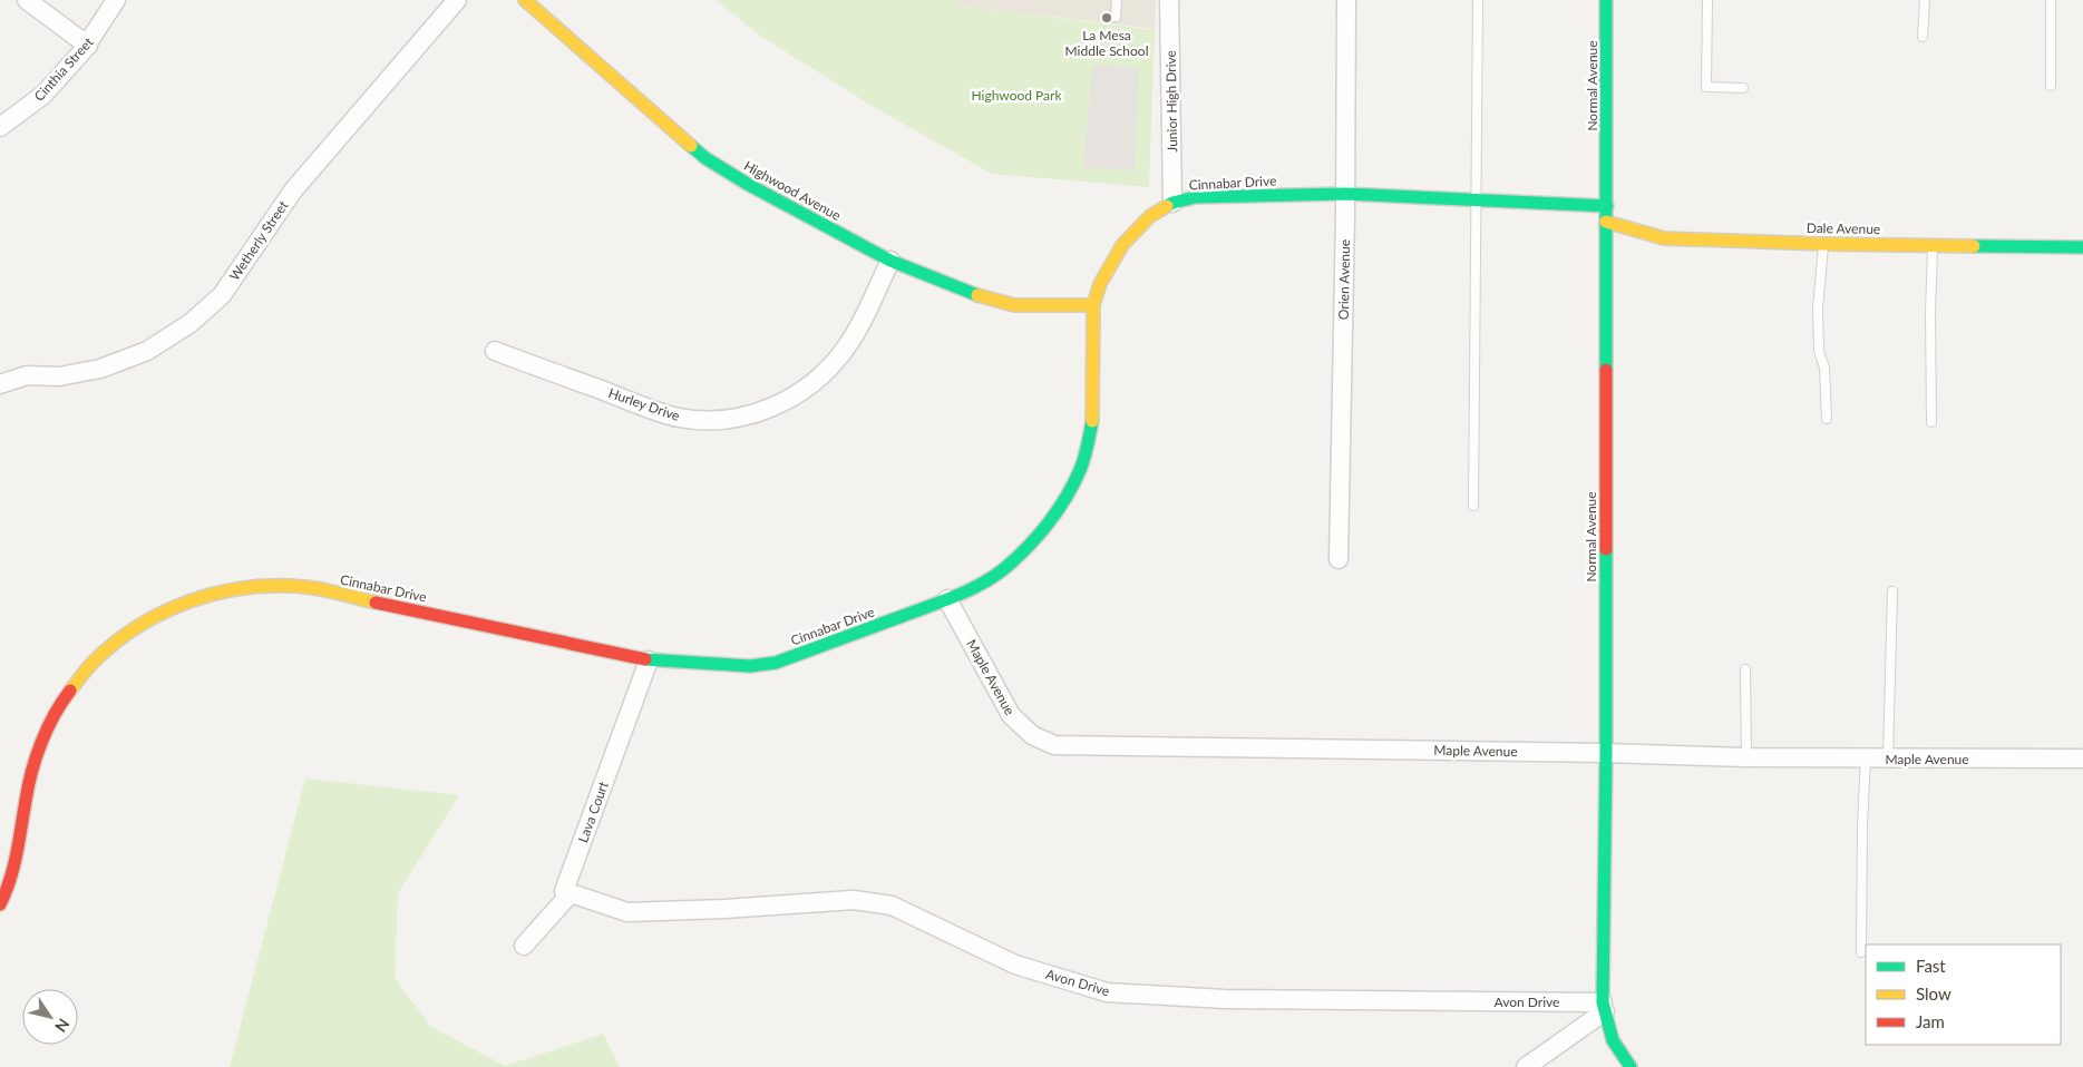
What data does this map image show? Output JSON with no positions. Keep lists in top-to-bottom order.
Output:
{
  "streets": {
    "street": [
      "Cinthia Street",
      "Normal Avenue",
      "Junior High Drive",
      "Cinnabar Drive",
      "Highwood Avenue",
      "Dale Avenue",
      "Wetherly Street",
      "Orien Avenue",
      "Hurley Drive",
      "Maple Avenue",
      "Lava Court",
      "Avon Drive"
    ]
  },
  "crossings": [
    ["Normal Avenue", "Cinnabar Drive"],
    ["Normal Avenue", "Dale Avenue"],
    ["Normal Avenue", "Maple Avenue"],
    ["Normal Avenue", "Avon Drive"],
    ["Junior High Drive", "Cinnabar Drive"],
    ["Cinnabar Drive", "Highwood Avenue"],
    ["Cinnabar Drive", "Orien Avenue"],
    ["Cinnabar Drive", "Maple Avenue"],
    ["Cinnabar Drive", "Lava Court"],
    ["Highwood Avenue", "Hurley Drive"],
    ["Lava Court", "Avon Drive"]
  ],
  "parks": ["Highwood Park"],
  "places": ["La Mesa Middle School"],
  "legend": ["Fast", "Slow", "Jam"],
  "north": "bottom right"
}
